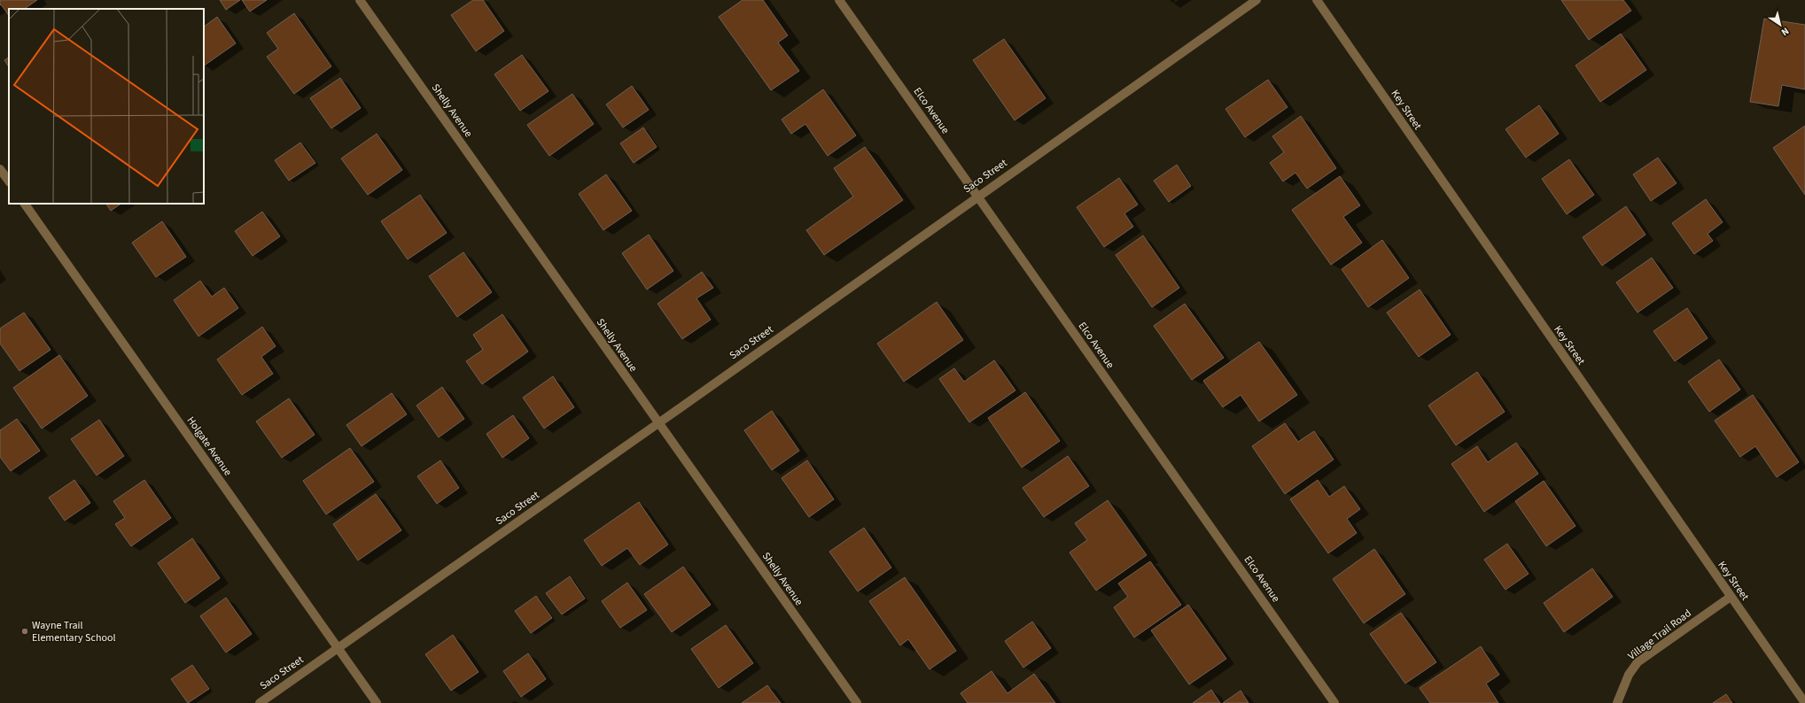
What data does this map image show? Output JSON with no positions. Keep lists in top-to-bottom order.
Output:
{
  "streets": {
    "street": [
      "Key Street",
      "Shelly Avenue",
      "Elco Avenue",
      "Saco Street",
      "Holgate Avenue",
      "Village Trail Road"
    ]
  },
  "crossings": [
    ["Key Street", "Village Trail Road"],
    ["Shelly Avenue", "Saco Street"],
    ["Elco Avenue", "Saco Street"],
    ["Saco Street", "Holgate Avenue"]
  ],
  "places": ["Wayne Trail Elementary School"],
  "north": "bottom right"
}
